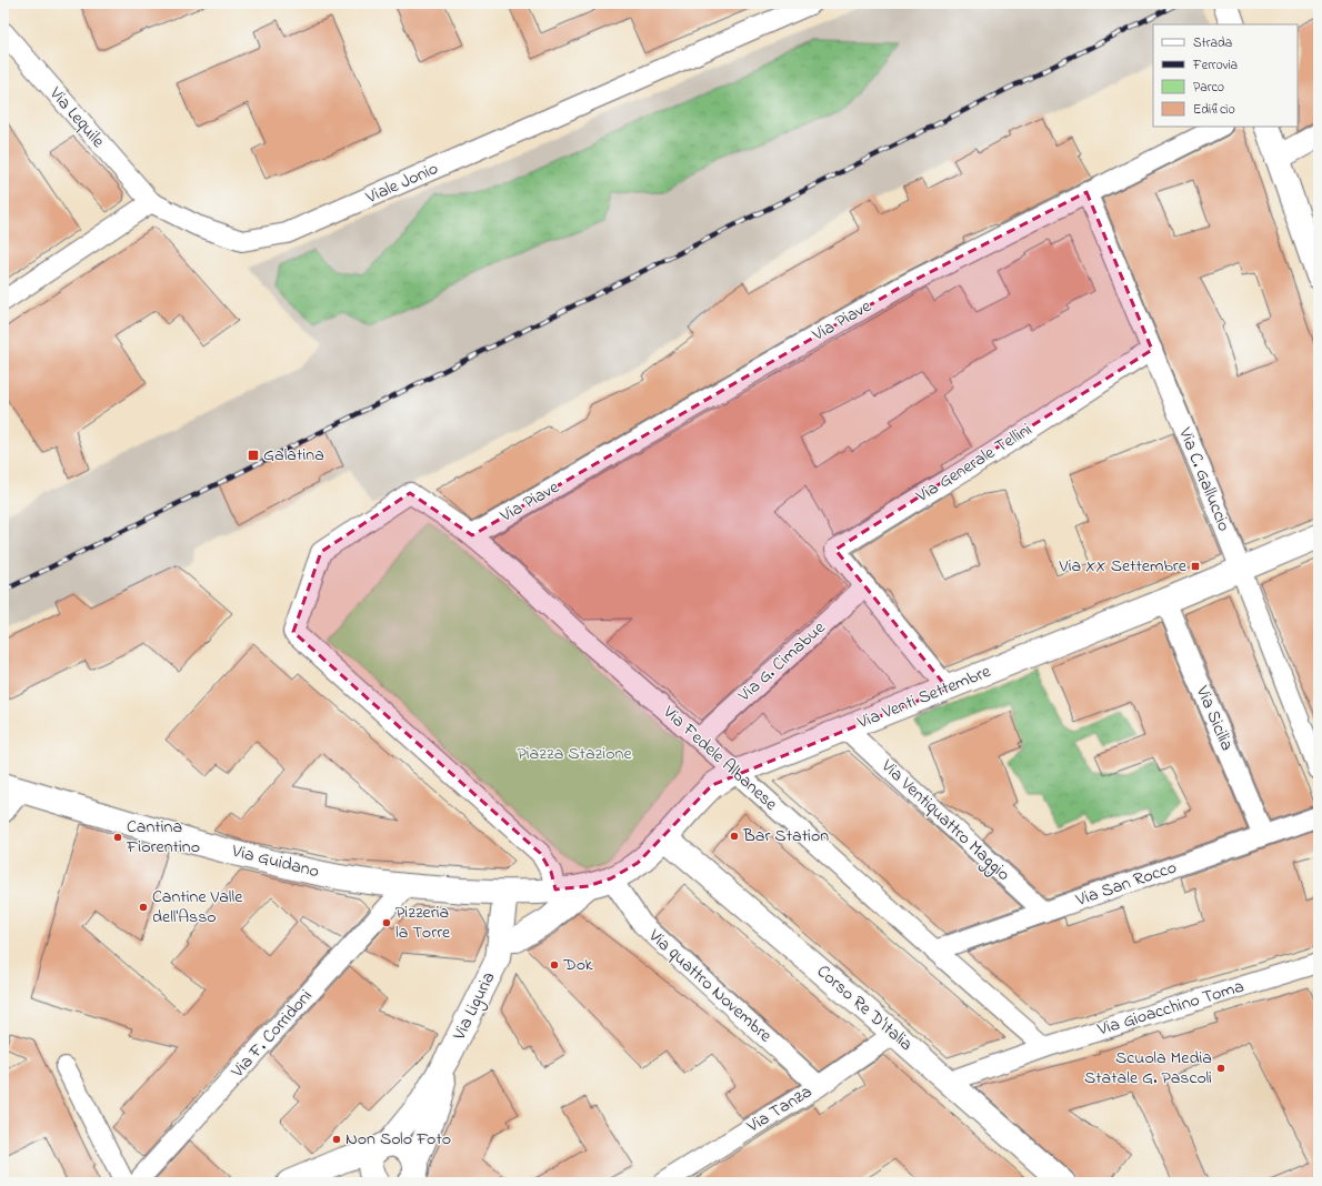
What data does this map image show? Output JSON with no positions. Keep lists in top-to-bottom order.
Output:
{
  "streets": {
    "main road": [
      "Via Venti Settembre",
      "Via Guidano",
      "Via Liguria",
      "Corso Re D'Italia"
    ],
    "street": [
      "Via Lequile",
      "Viale Jonio",
      "Via Piave",
      "Via Generale Tellini",
      "Via C. Galluccio",
      "Via G. Cimabue",
      "Via Sicilia",
      "Via Fedele Albanese",
      "Via Ventiquattro Maggio",
      "Via San Rocco",
      "Via quattro Novembre",
      "Via Gioacchino Toma",
      "Via F. Corridoni",
      "Via Tanza"
    ]
  },
  "crossings": [
    ["Via Lequile", "Viale Jonio"],
    ["Via Piave", "Via C. Galluccio"],
    ["Via Piave", "Via Fedele Albanese"],
    ["Via Generale Tellini", "Via C. Galluccio"],
    ["Via Generale Tellini", "Via G. Cimabue"],
    ["Via C. Galluccio", "Via Venti Settembre"],
    ["Via G. Cimabue", "Via Fedele Albanese"],
    ["Via Venti Settembre", "Via Sicilia"],
    ["Via Venti Settembre", "Via Fedele Albanese"],
    ["Via Venti Settembre", "Via Ventiquattro Maggio"],
    ["Via Venti Settembre", "Via Guidano"],
    ["Via Venti Settembre", "Via quattro Novembre"],
    ["Via Venti Settembre", "Corso Re D'Italia"],
    ["Via Sicilia", "Via San Rocco"],
    ["Via Fedele Albanese", "Via Guidano"],
    ["Via Fedele Albanese", "Via San Rocco"],
    ["Via Fedele Albanese", "Via Gioacchino Toma"],
    ["Via Ventiquattro Maggio", "Via San Rocco"],
    ["Via Guidano", "Via F. Corridoni"],
    ["Via quattro Novembre", "Via Tanza"],
    ["Corso Re D'Italia", "Via Gioacchino Toma"],
    ["Corso Re D'Italia", "Via Tanza"]
  ],
  "parks": ["Piazza Stazione"],
  "places": {
    "transit": ["Galatina", "Via XX Settembre"],
    "other": [
      "Bar Station",
      "Cantina Fiorentino",
      "Cantine Valle dell'Asso",
      "Pizzeria la Torre",
      "Dok",
      "Scuola Media Statale G. Pascoli",
      "Non Solo Foto"
    ]
  },
  "legend": [
    "Strada",
    "Ferrovia",
    "Parco",
    "Edificio"
  ]
}
